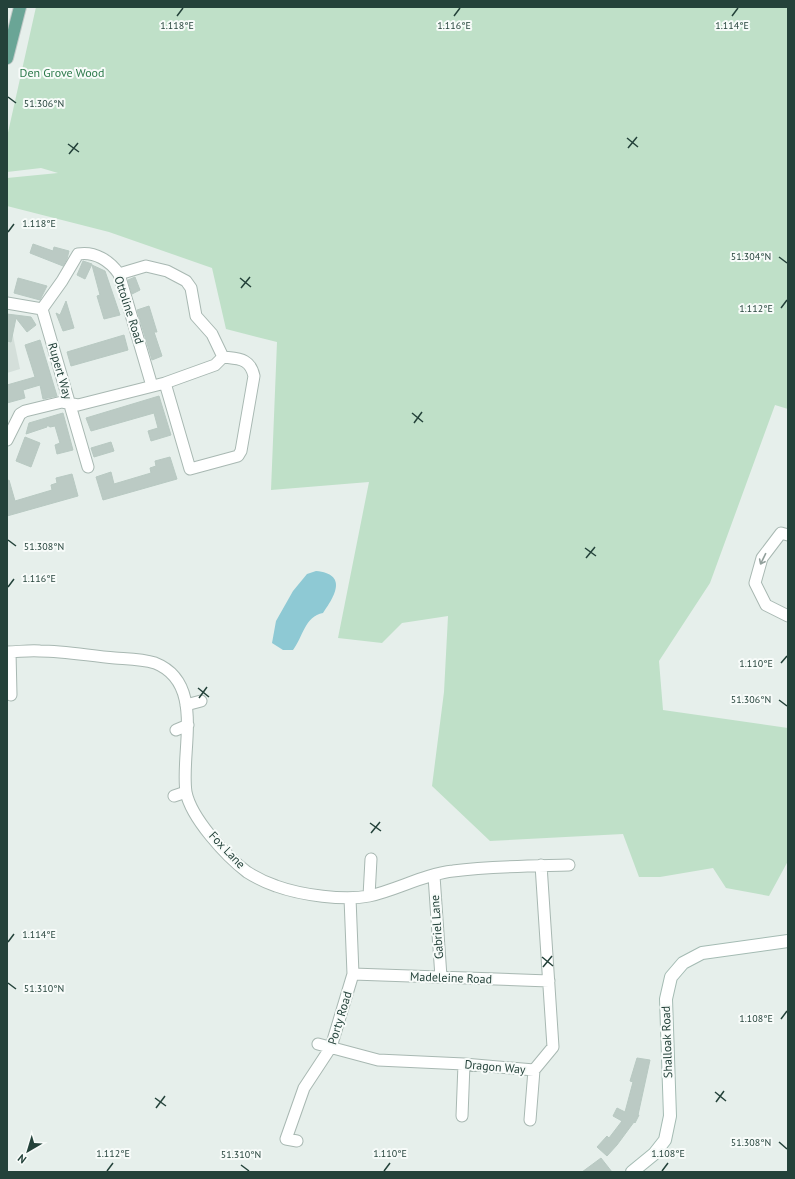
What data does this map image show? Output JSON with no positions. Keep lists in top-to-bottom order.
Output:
{
  "streets": {
    "street": [
      "Ottoline Road",
      "Rupert Way",
      "Fox Lane",
      "Gabriel Lane",
      "Madeleine Road",
      "Porty Road",
      "Shalloak Road",
      "Dragon Way"
    ]
  },
  "crossings": [
    ["Ottoline Road", "Rupert Way"],
    ["Fox Lane", "Gabriel Lane"],
    ["Fox Lane", "Porty Road"],
    ["Fox Lane", "Dragon Way"],
    ["Gabriel Lane", "Madeleine Road"],
    ["Madeleine Road", "Porty Road"],
    ["Madeleine Road", "Dragon Way"],
    ["Porty Road", "Dragon Way"]
  ],
  "parks": ["Den Grove Wood"],
  "north": "bottom left",
  "coordinates": [
    "1.118°E",
    "1.116°E",
    "1.114°E",
    "51.306°N",
    "51.304°N",
    "1.112°E",
    "51.308°N",
    "1.110°E",
    "51.310°N",
    "1.108°E"
  ]
}
